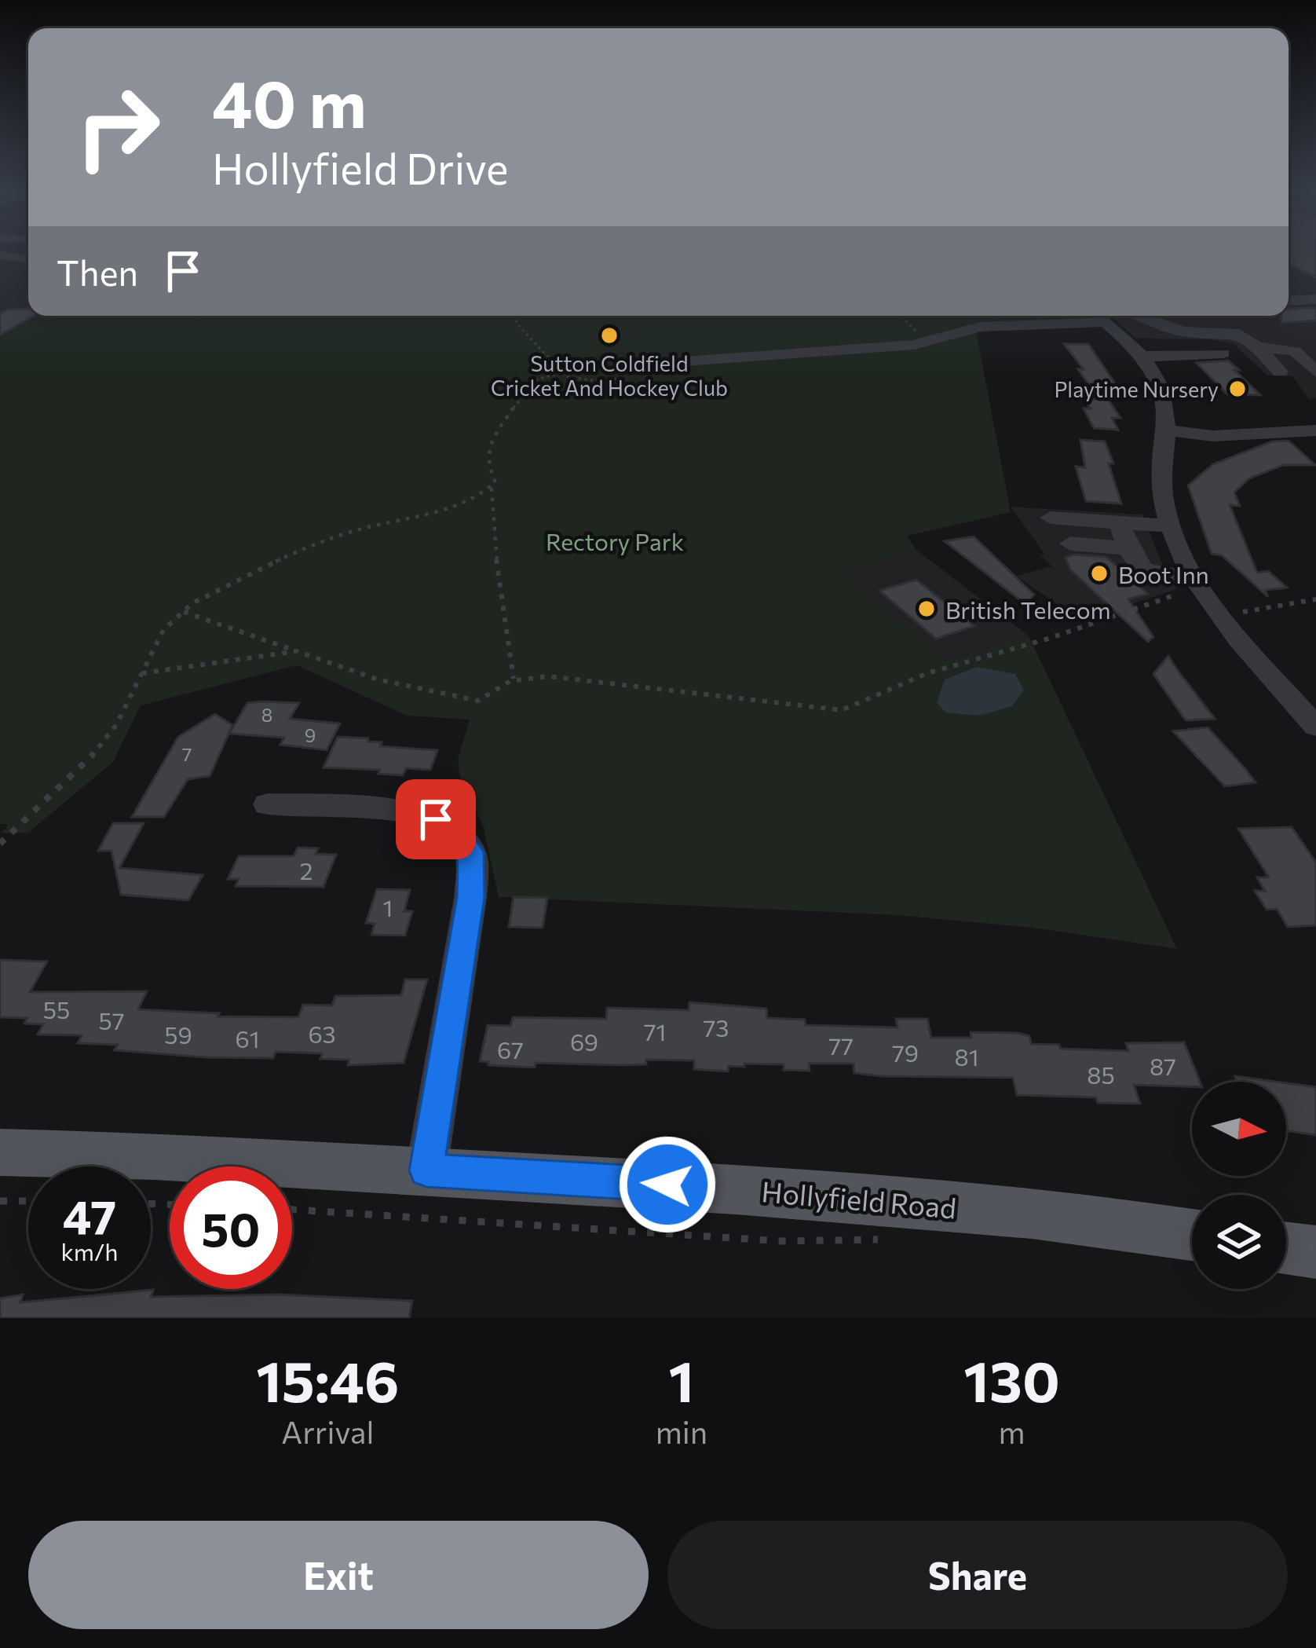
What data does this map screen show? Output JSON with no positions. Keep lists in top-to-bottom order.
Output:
{
  "streets": {
    "main road": ["Hollyfield Road"]
  },
  "parks": ["Rectory Park"],
  "places": [
    "Sutton Coldfield Cricket And Hockey Club",
    "Playtime Nursery",
    "Boot Inn",
    "British Telecom"
  ],
  "house_numbers": [
    "8",
    "9",
    "7",
    "2",
    "1",
    "55",
    "57",
    "73",
    "71",
    "63",
    "59",
    "61",
    "69",
    "77",
    "67",
    "79",
    "81",
    "87",
    "85"
  ],
  "north": "right",
  "page": {
    "turn": ["40 m", "Hollyfield Drive"],
    "then": "Then",
    "speed": "47 km/h",
    "limit": "50",
    "eta": [
      "15:46",
      "Arrival",
      "1",
      "min",
      "130",
      "m"
    ],
    "buttons": ["Exit", "Share"]
  }
}
